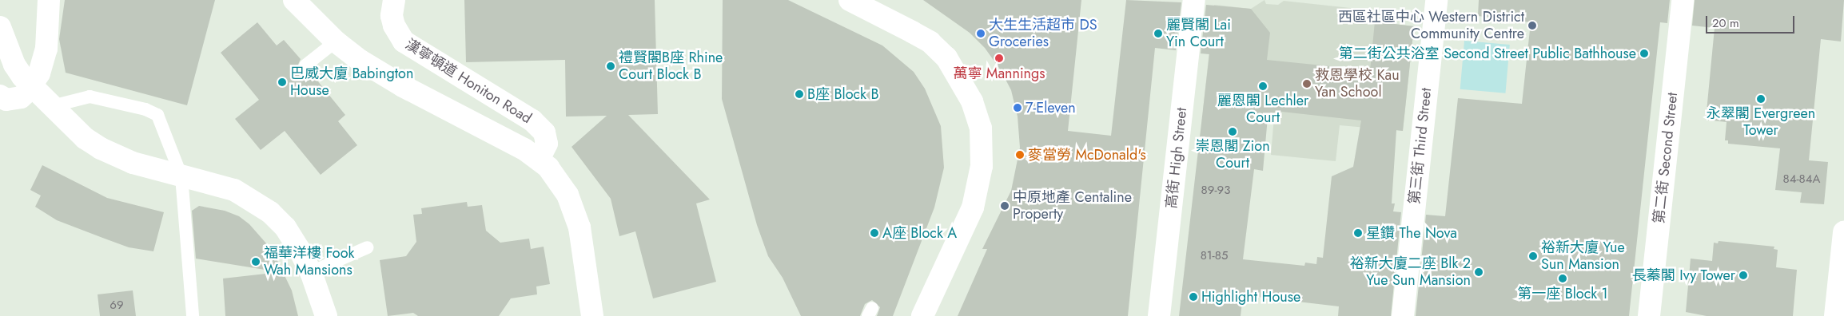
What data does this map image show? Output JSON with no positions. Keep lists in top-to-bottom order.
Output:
{
  "streets": {
    "street": [
      "漢寧頓道 Honiton Road",
      "第三街 Third Street",
      "高街 High Street",
      "第二街 Second Street"
    ]
  },
  "places": [
    "西區社區中心 Western District Community Centre",
    "大生生活超市 DS Groceries",
    "麗賢閣 Lai Yin Court",
    "第二街公共浴室 Second Street Public Bathhouse",
    "萬寧 Mannings",
    "禮賢閣B座 Rhine Court Block B",
    "巴威大廈 Babington House",
    "救恩學校 Kau Yan School",
    "麗恩閣 Lechler Court",
    "B座 Block B",
    "永翠閣 Evergreen Tower",
    "7-Eleven",
    "崇恩閣 Zion Court",
    "麥當勞 McDonald's",
    "中原地產 Centaline Property",
    "A座 Block A",
    "星鑽 The Nova",
    "裕新大廈 Yue Sun Mansion",
    "福華洋樓 Fook Wah Mansions",
    "裕新大廈二座 Blk 2 Yue Sun Mansion",
    "長蓁閣 Ivy Tower",
    "第一座 Block 1",
    "Highlight House"
  ],
  "house_numbers": [
    "84-84A",
    "89-93",
    "81-85",
    "69"
  ],
  "scale_bar": "20 m"
}
